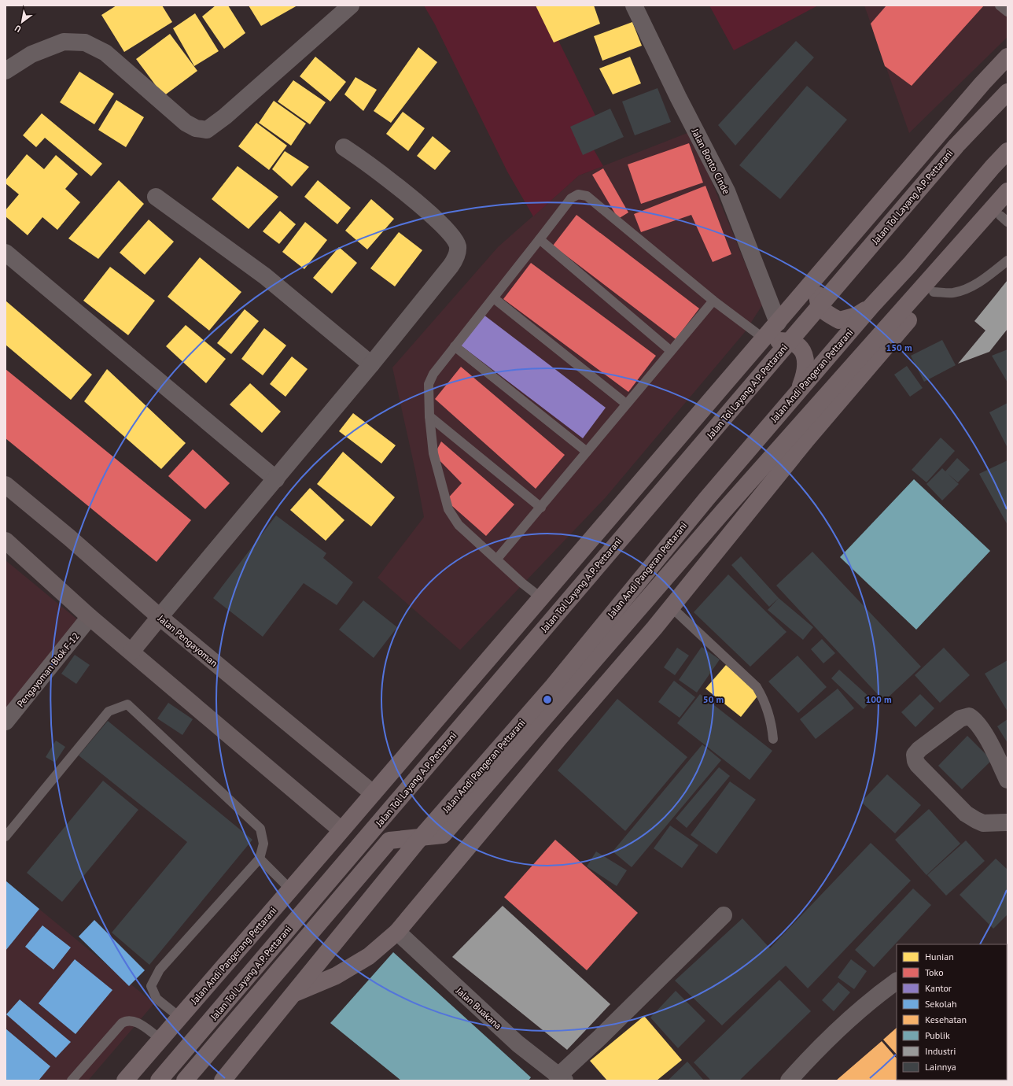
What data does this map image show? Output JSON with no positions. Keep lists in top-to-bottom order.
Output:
{
  "streets": {
    "highway": ["Jalan Tol Layang A.P. Pettarani", "Jalan Andi Pangeran Pettarani", "Jalan Andi Pangerang Pettarani"],
    "street": [
      "Jalan Bonto Cinde",
      "Jalan Pengayoman",
      "Pengayoman Blok F-12",
      "Jalan Buakana"
    ]
  },
  "crossings": [
    ["Jalan Bonto Cinde", "Jalan Andi Pangerang Pettarani"],
    ["Jalan Andi Pangeran Pettarani", "Jalan Buakana"],
    ["Jalan Pengayoman", "Jalan Andi Pangerang Pettarani"]
  ],
  "legend": [
    "Hunian",
    "Toko",
    "Kantor",
    "Sekolah",
    "Kesehatan",
    "Publik",
    "Industri",
    "Lainnya"
  ],
  "north": "bottom left",
  "rings": ["150 m", "50 m", "100 m"]
}
